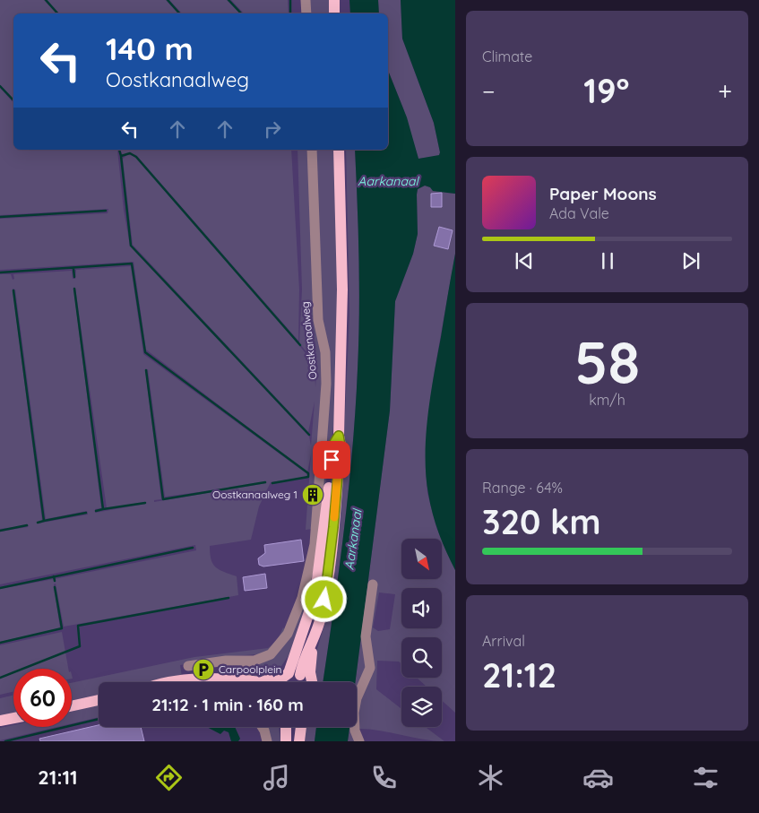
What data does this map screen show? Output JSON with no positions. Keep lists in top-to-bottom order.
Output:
{
  "streets": {
    "street": ["Oostkanaalweg"]
  },
  "water": ["Aarkanaal"],
  "places": {
    "building": ["Oostkanaalweg 1"],
    "parking": ["Carpoolplein"]
  },
  "north": "bottom right",
  "page": {
    "tile": [
      "Climate",
      ["58", "km/h"],
      ["Range · 64%", "320 km"],
      ["Arrival", "21:12"]
    ],
    "turn": ["140 m", "Oostkanaalweg"],
    "heat": ["−", "19°", "+"],
    "song": ["Paper Moons", "Ada Vale"],
    "limit": "60",
    "trip": "21:12 · 1 min · 160 m",
    "tabs": "21:11"
  }
}
